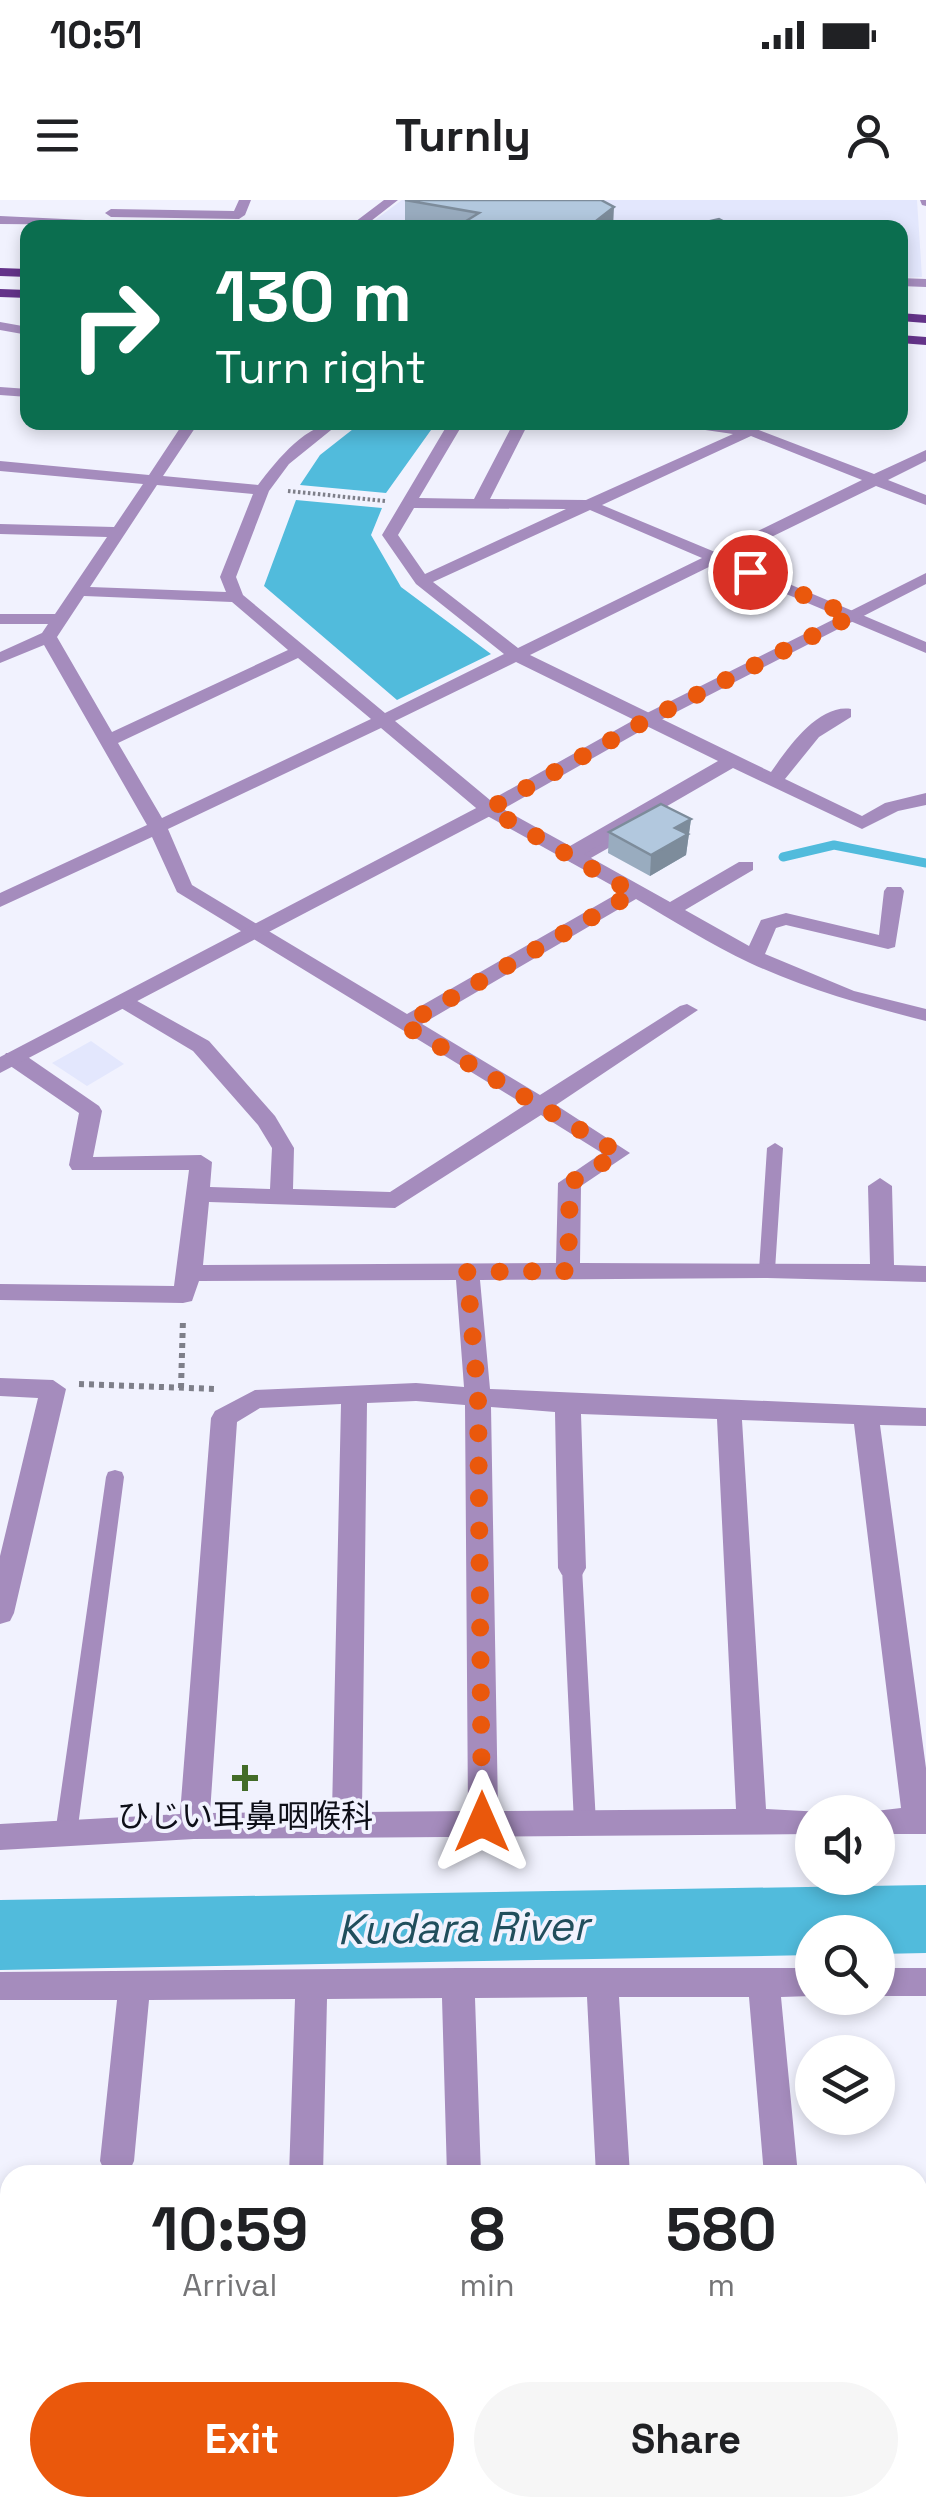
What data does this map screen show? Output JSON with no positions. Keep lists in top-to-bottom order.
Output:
{
  "water": ["Kudara River"],
  "places": {
    "health": ["ひじい耳鼻咽喉科"]
  },
  "page": {
    "status": "10:51",
    "header": "Turnly",
    "turn": ["130 m", "Turn right"],
    "eta": [
      "10:59",
      "Arrival",
      "8",
      "min",
      "580",
      "m"
    ],
    "buttons": ["Exit", "Share"]
  }
}
